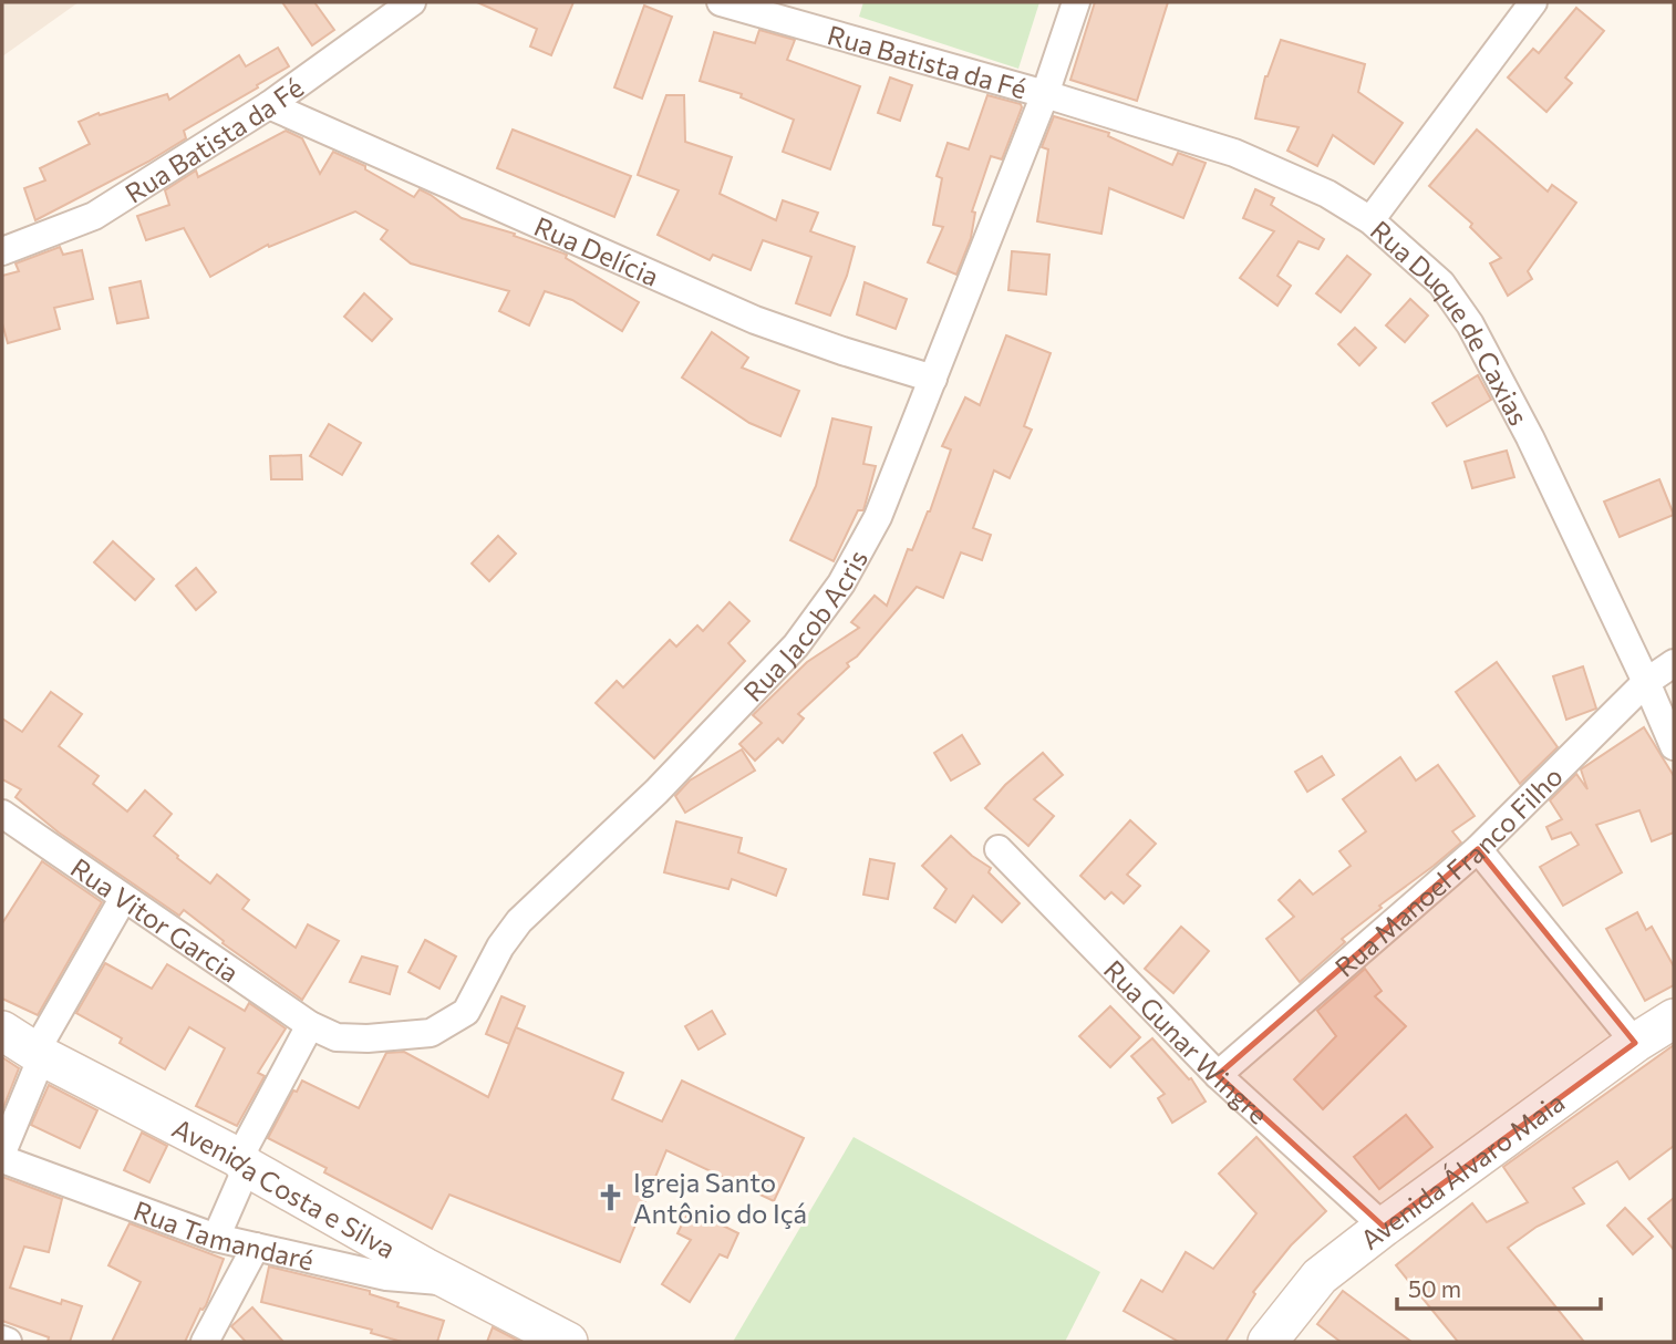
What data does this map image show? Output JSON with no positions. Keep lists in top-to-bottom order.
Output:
{
  "streets": {
    "street": [
      "Rua Batista da Fé",
      "Rua Delícia",
      "Rua Duque de Caxias",
      "Rua Jacob Acris",
      "Rua Manoel Franco Filho",
      "Rua Vitor Garcia",
      "Rua Gunar Wingre",
      "Avenida Álvaro Maia",
      "Avenida Costa e Silva",
      "Rua Tamandaré"
    ]
  },
  "crossings": [
    ["Rua Batista da Fé", "Rua Delícia"],
    ["Rua Batista da Fé", "Rua Duque de Caxias"],
    ["Rua Batista da Fé", "Rua Jacob Acris"],
    ["Rua Delícia", "Rua Jacob Acris"],
    ["Rua Duque de Caxias", "Rua Jacob Acris"],
    ["Rua Duque de Caxias", "Rua Manoel Franco Filho"],
    ["Rua Jacob Acris", "Rua Vitor Garcia"],
    ["Rua Manoel Franco Filho", "Rua Gunar Wingre"],
    ["Rua Gunar Wingre", "Avenida Álvaro Maia"],
    ["Avenida Costa e Silva", "Rua Tamandaré"]
  ],
  "places": {
    "church": ["Igreja Santo Antônio do Içá"]
  },
  "scale_bar": "50 m"
}
